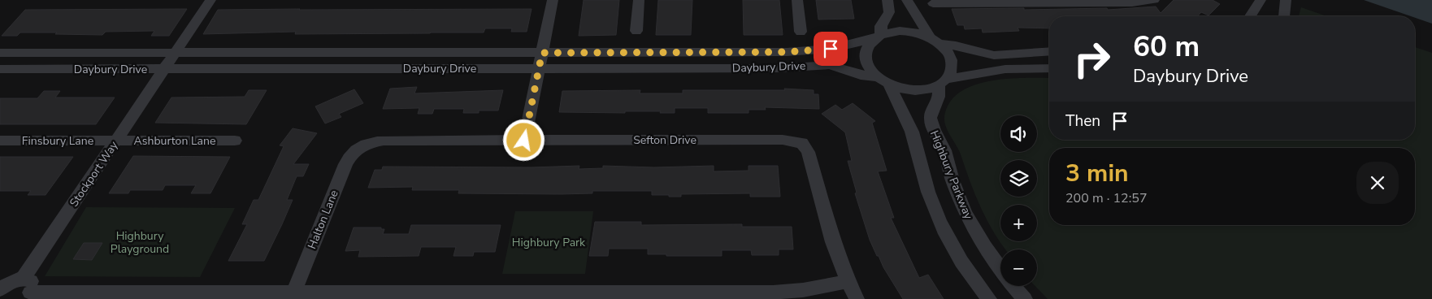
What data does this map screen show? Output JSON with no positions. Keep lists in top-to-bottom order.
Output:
{
  "streets": {
    "street": [
      "Daybury Drive",
      "Sefton Drive",
      "Finsbury Lane",
      "Ashburton Lane",
      "Stockport Way",
      "Highbury Parkway",
      "Halton Lane"
    ]
  },
  "crossings": [
    ["Daybury Drive", "Stockport Way"],
    ["Daybury Drive", "Highbury Parkway"],
    ["Sefton Drive", "Halton Lane"],
    ["Finsbury Lane", "Ashburton Lane"],
    ["Finsbury Lane", "Stockport Way"],
    ["Ashburton Lane", "Stockport Way"]
  ],
  "parks": ["Highbury Playground", "Highbury Park"],
  "page": {
    "turn": ["60 m", "Daybury Drive"],
    "then": "Then",
    "map_buttons": ["+", "−"],
    "heading": ["3 min", "200 m · 12:57"]
  }
}
